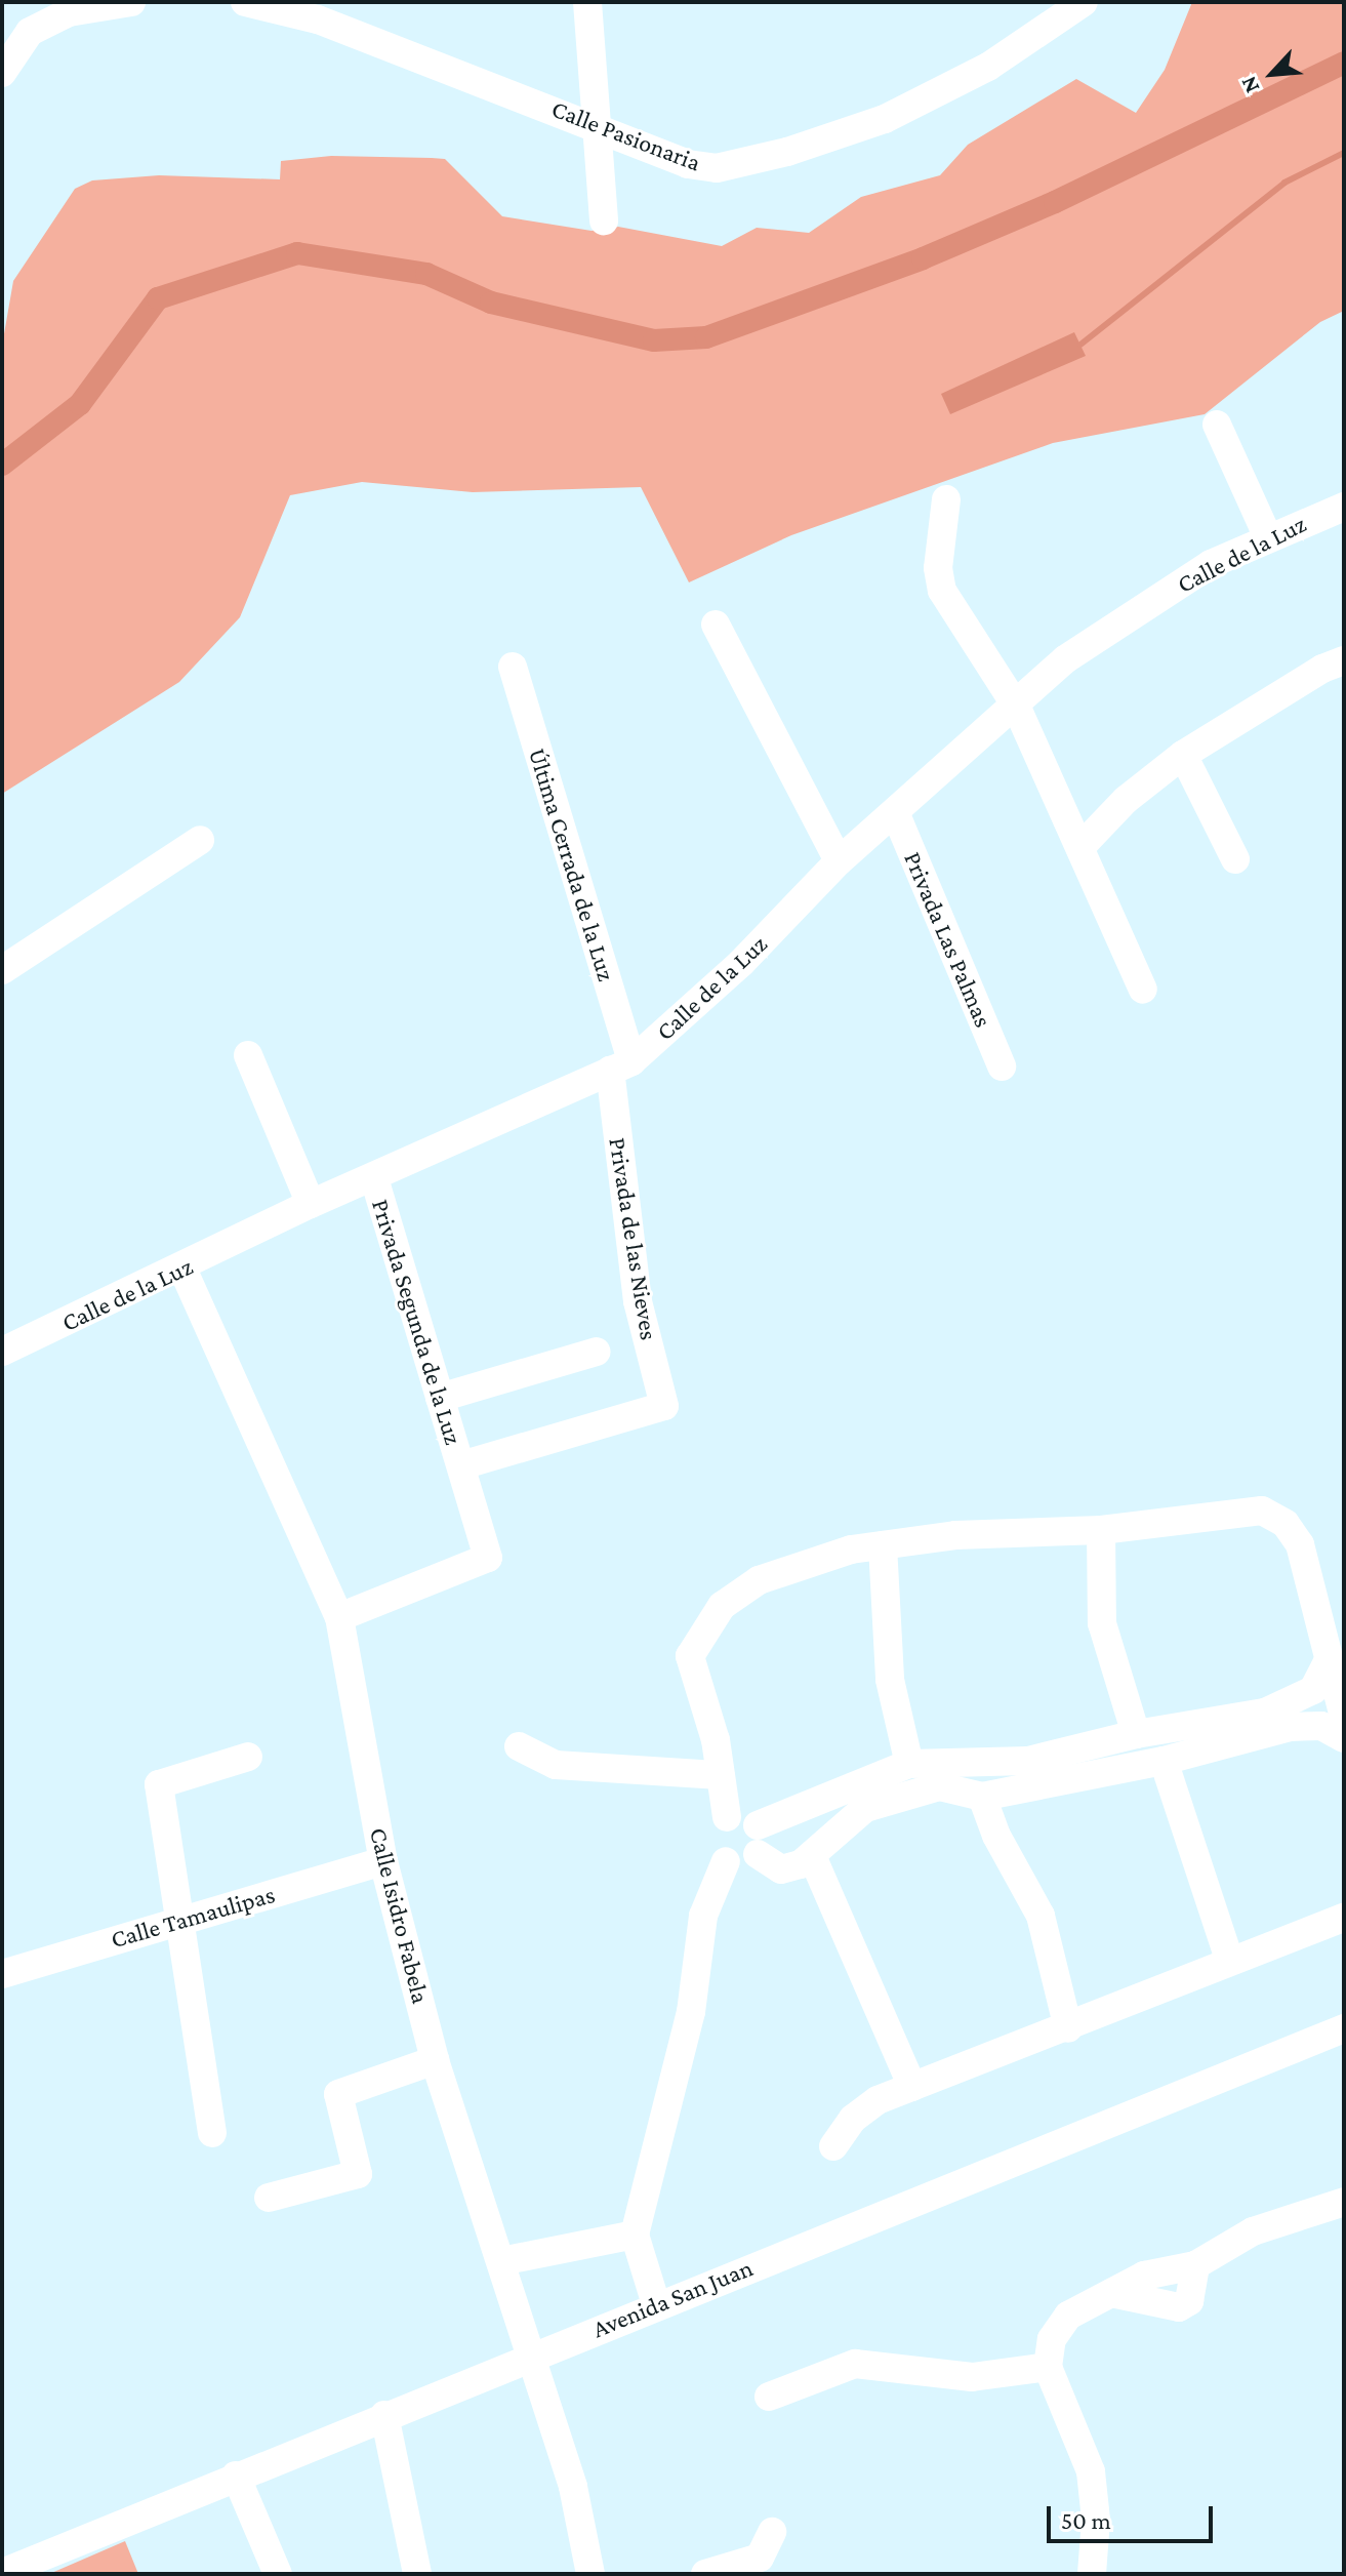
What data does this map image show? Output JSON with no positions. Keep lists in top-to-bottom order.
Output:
{
  "streets": {
    "street": [
      "Calle Pasionaria",
      "Calle de la Luz",
      "Última Cerrada de la Luz",
      "Privada Las Palmas",
      "Privada de las Nieves",
      "Privada Segunda de la Luz",
      "Calle Isidro Fabela",
      "Calle Tamaulipas",
      "Avenida San Juan"
    ]
  },
  "crossings": [
    ["Calle de la Luz", "Última Cerrada de la Luz"],
    ["Calle de la Luz", "Privada Las Palmas"],
    ["Calle de la Luz", "Privada de las Nieves"],
    ["Calle de la Luz", "Privada Segunda de la Luz"],
    ["Calle de la Luz", "Calle Isidro Fabela"],
    ["Última Cerrada de la Luz", "Privada de las Nieves"],
    ["Privada de las Nieves", "Privada Segunda de la Luz"],
    ["Privada Segunda de la Luz", "Calle Isidro Fabela"],
    ["Calle Isidro Fabela", "Calle Tamaulipas"],
    ["Calle Isidro Fabela", "Avenida San Juan"]
  ],
  "scale_bar": "50 m",
  "north": "bottom left"
}
